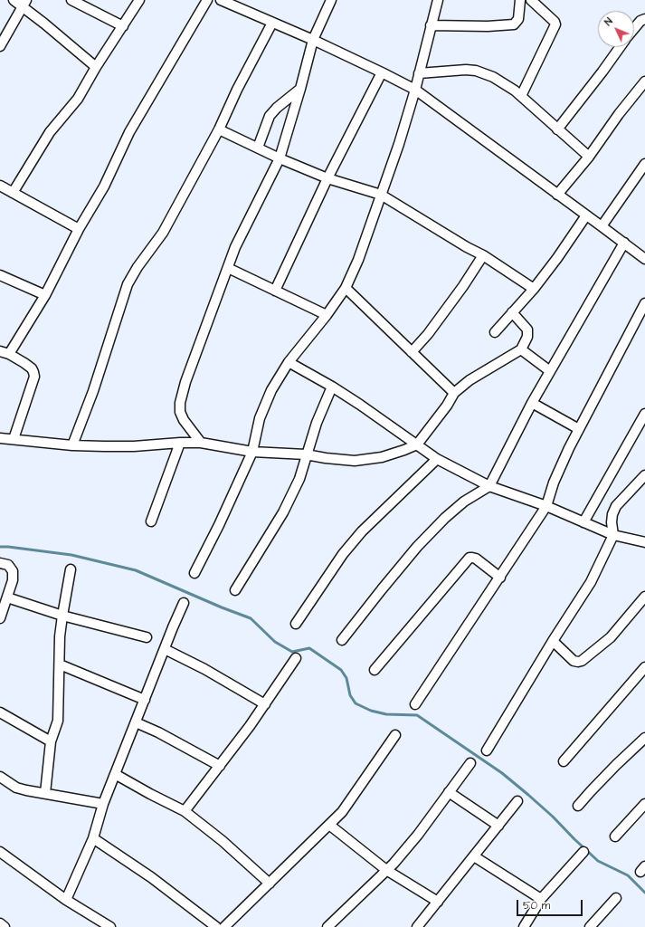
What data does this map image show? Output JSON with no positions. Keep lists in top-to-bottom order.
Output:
{
  "scale_bar": "50 m",
  "north": "top left"
}
